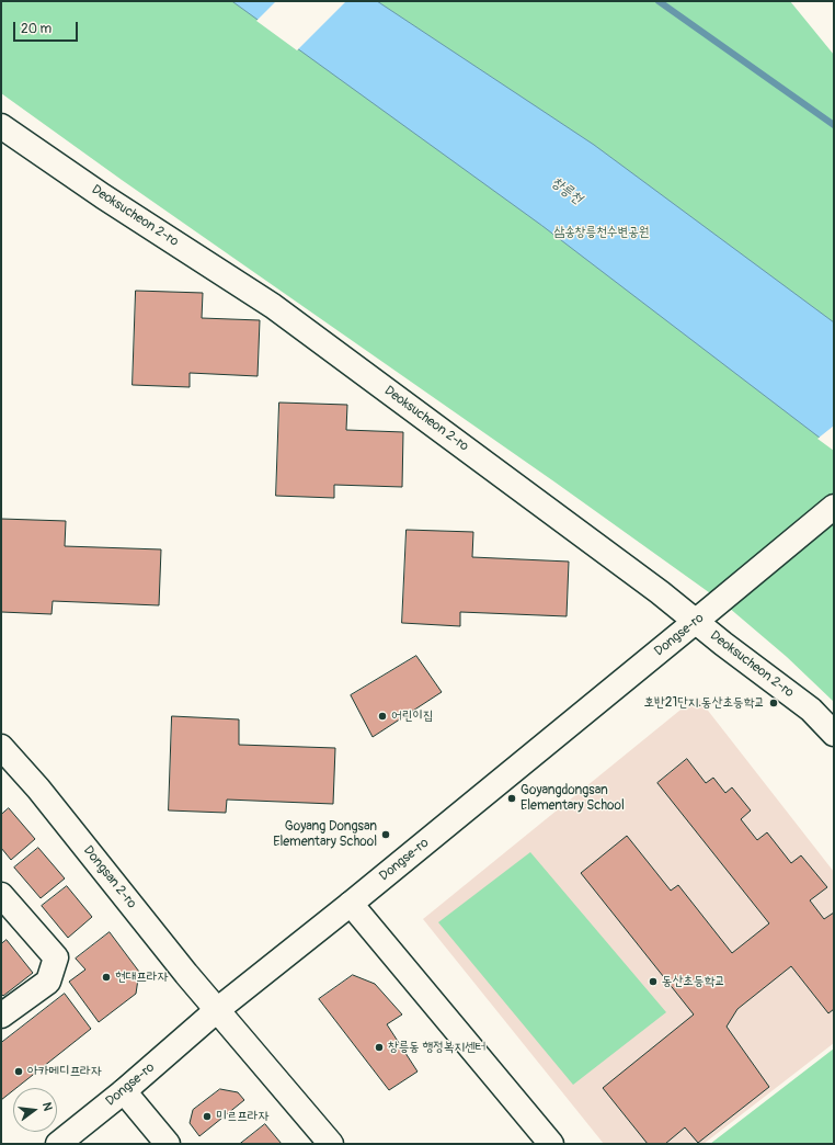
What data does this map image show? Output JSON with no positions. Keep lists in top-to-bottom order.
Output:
{
  "streets": {
    "street": ["Deoksucheon 2-ro", "Dongse-ro", "Dongsan 2-ro"]
  },
  "crossings": [
    ["Deoksucheon 2-ro", "Dongse-ro"],
    ["Dongse-ro", "Dongsan 2-ro"]
  ],
  "water": ["창릉천"],
  "parks": ["삼송창릉천수변공원"],
  "places": [
    "호반21단지.동산초등학교",
    "어린이집",
    "Goyangdongsan Elementary School",
    "Goyang Dongsan Elementary School",
    "현대프라자",
    "동산초등학교",
    "창릉동 행정복지센터",
    "아카메디프라자",
    "미르프라자"
  ],
  "scale_bar": "20 m",
  "north": "right"
}
